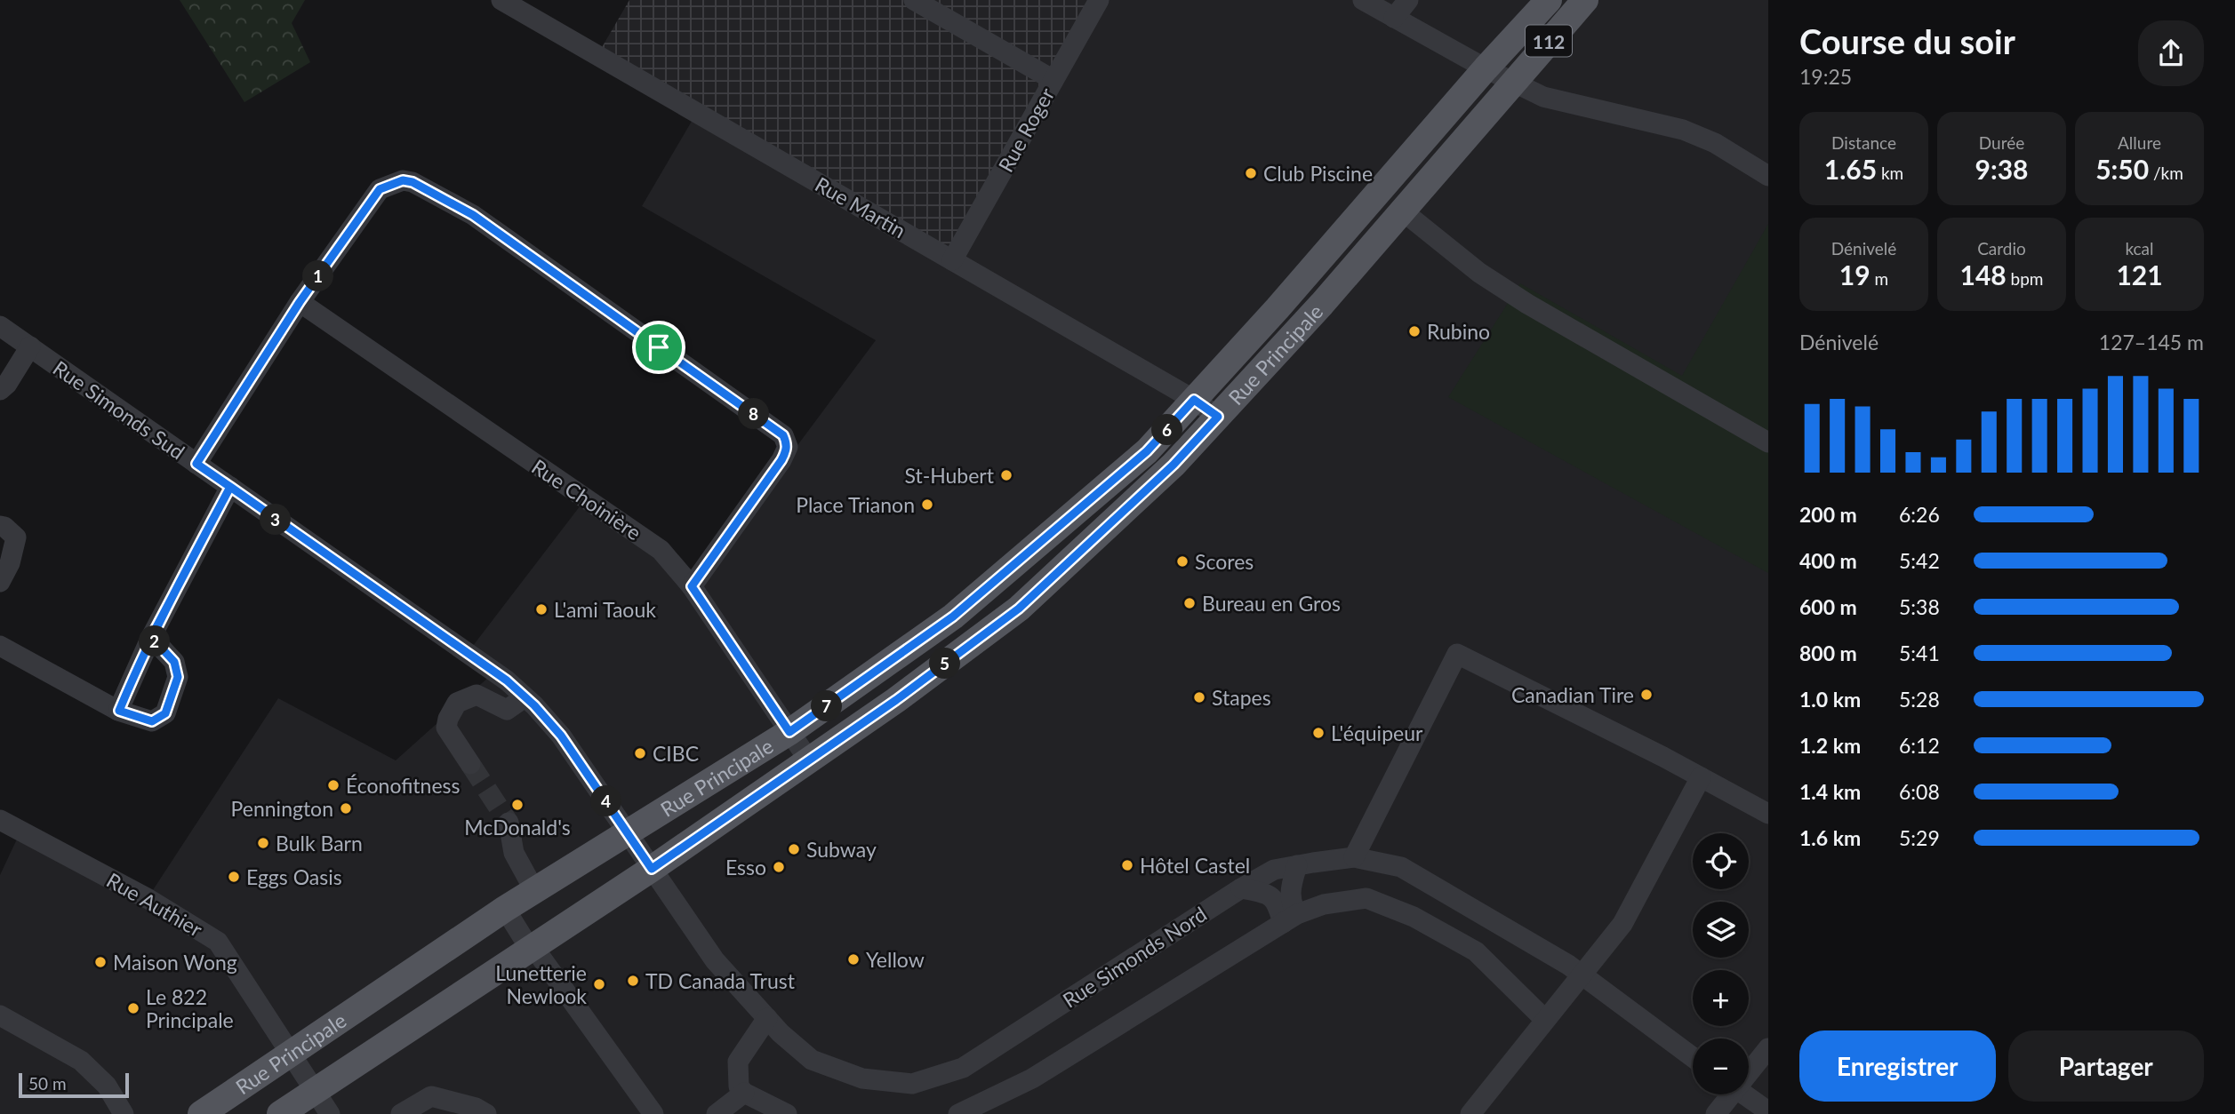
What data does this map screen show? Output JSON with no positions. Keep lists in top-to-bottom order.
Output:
{
  "streets": {
    "main road": ["112", "Rue Principale"],
    "street": [
      "Rue Roger",
      "Rue Martin",
      "Rue Simonds Sud",
      "Rue Choinière",
      "Rue Authier",
      "Rue Simonds Nord"
    ]
  },
  "crossings": [
    ["Rue Roger", "Rue Martin"],
    ["Rue Martin", "Rue Principale"],
    ["Rue Principale", "Rue Simonds Sud"],
    ["Rue Principale", "Rue Choinière"],
    ["Rue Principale", "Rue Authier"],
    ["Rue Principale", "Rue Simonds Nord"],
    ["Rue Simonds Sud", "Rue Simonds Nord"]
  ],
  "places": [
    "Club Piscine",
    "Rubino",
    "St-Hubert",
    "Place Trianon",
    "Scores",
    "Bureau en Gros",
    "L'ami Taouk",
    "Canadian Tire",
    "Stapes",
    "L'équipeur",
    "CIBC",
    "Éconofitness",
    "McDonald's",
    "Pennington",
    "Bulk Barn",
    "Subway",
    "Hôtel Castel",
    "Esso",
    "Eggs Oasis",
    "Yellow",
    "Maison Wong",
    "TD Canada Trust",
    "Lunetterie Newlook",
    "Le 822 Principale"
  ],
  "scale_bar": "50 m",
  "page": {
    "heading": ["Course du soir", "19:25"],
    "stats": [
      ["Distance", "1.65 km"],
      ["Durée", "9:38"],
      ["Allure", "5:50 /km"],
      ["Dénivelé", "19 m"],
      ["Cardio", "148 bpm"],
      ["kcal", "121"]
    ],
    "pins": [
      "1",
      "8",
      "6",
      "3",
      "2",
      "5",
      "7",
      "4"
    ],
    "chart": ["Dénivelé", "127–145 m"],
    "list": [
      {
        "name": "200 m",
        "note": "6:26"
      },
      {
        "name": "400 m",
        "note": "5:42"
      },
      {
        "name": "600 m",
        "note": "5:38"
      },
      {
        "name": "800 m",
        "note": "5:41"
      },
      {
        "name": "1.0 km",
        "note": "5:28"
      },
      {
        "name": "1.2 km",
        "note": "6:12"
      },
      {
        "name": "1.4 km",
        "note": "6:08"
      },
      {
        "name": "1.6 km",
        "note": "5:29"
      }
    ],
    "map_buttons": ["+", "−"],
    "buttons": ["Enregistrer", "Partager"],
    "scale": "50 m"
  }
}
